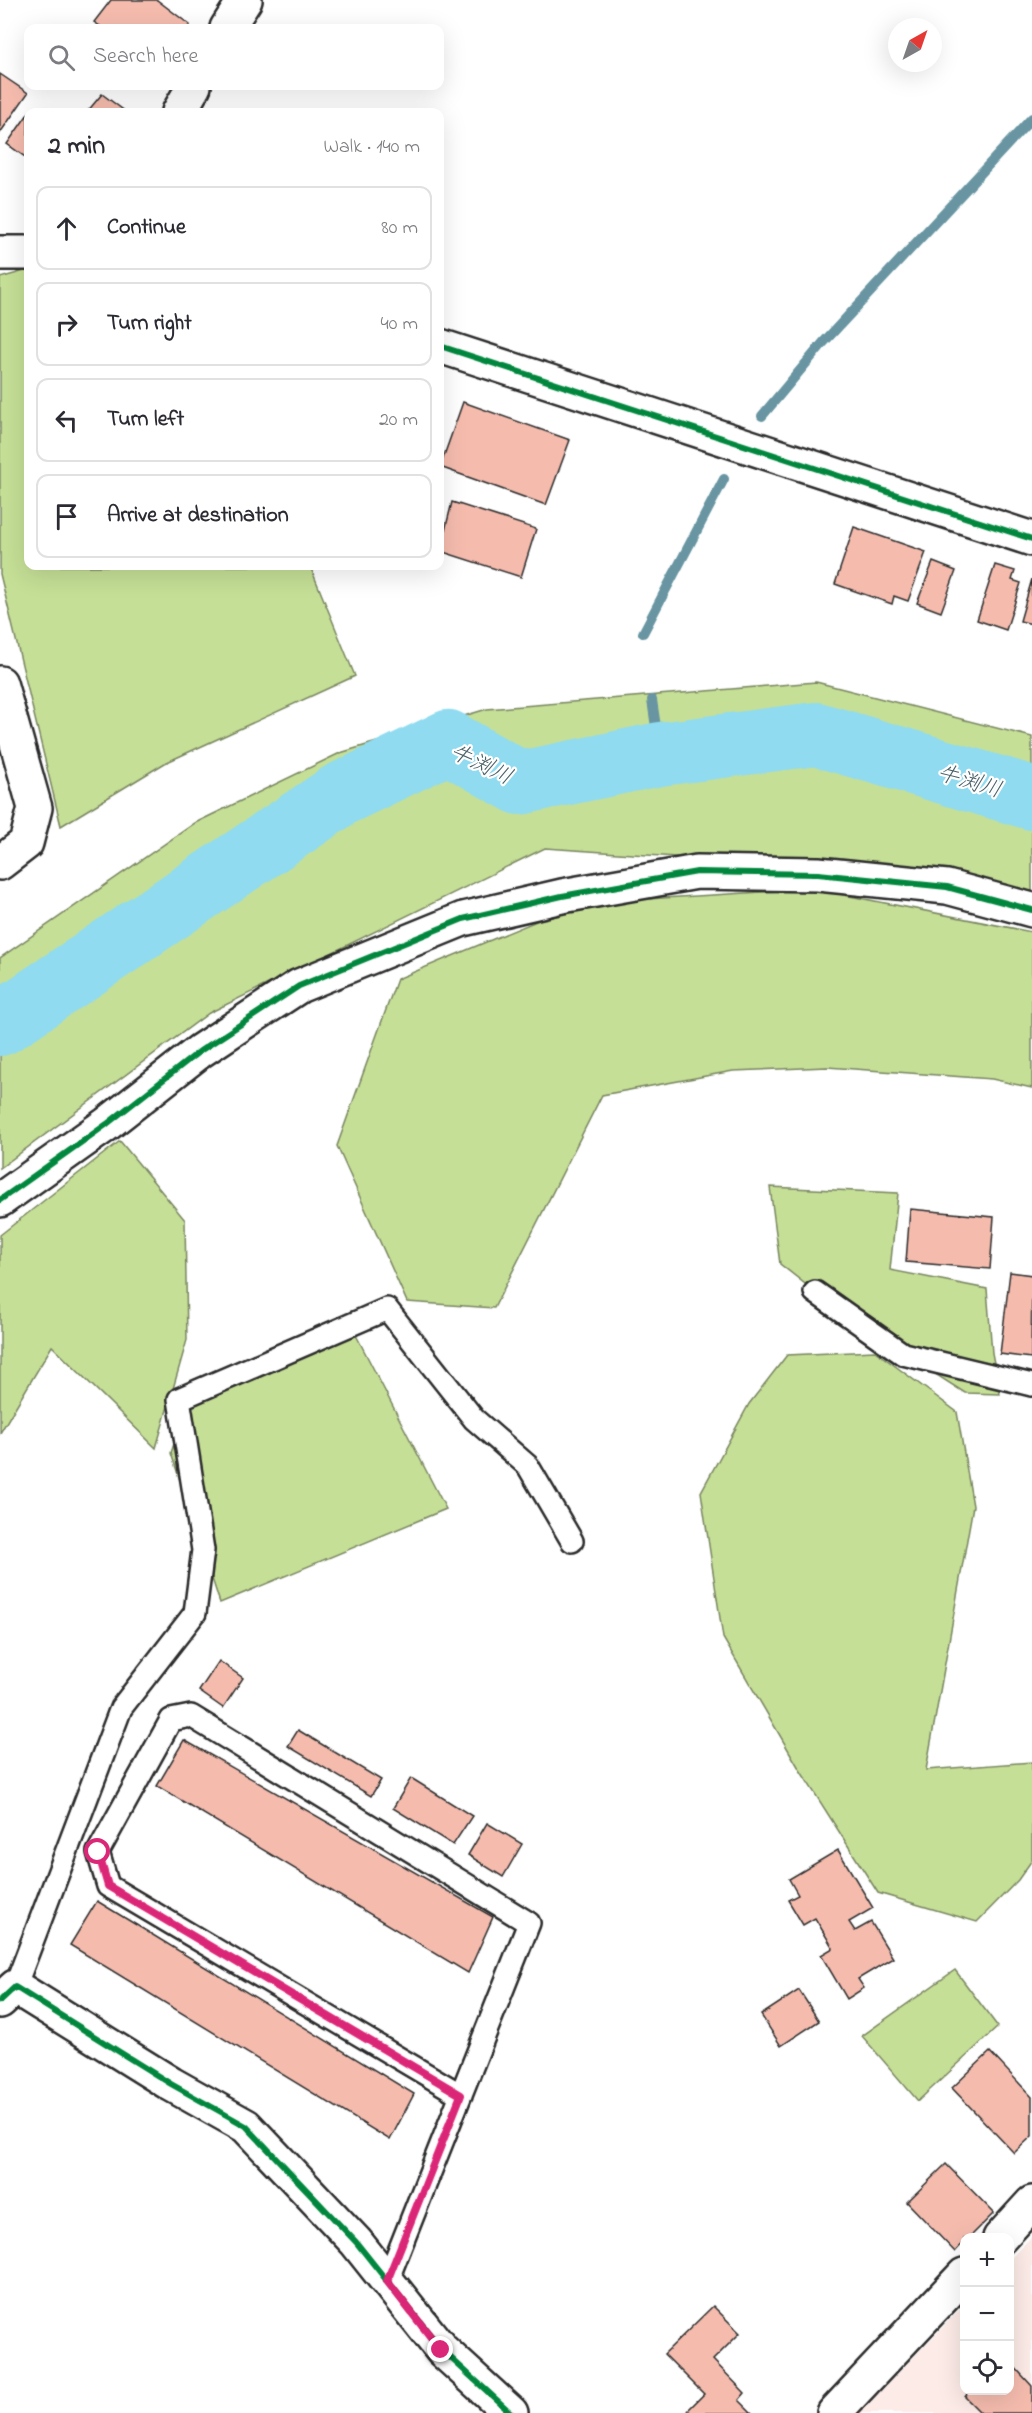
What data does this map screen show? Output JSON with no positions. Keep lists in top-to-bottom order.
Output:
{
  "water": ["牛渕川"],
  "north": "top right",
  "page": {
    "search": "Search here",
    "heading": ["2 min", "Walk · 140 m"],
    "list": [
      ["Continue", "80 m"],
      ["Turn right", "40 m"],
      ["Turn left", "20 m"],
      "Arrive at destination"
    ],
    "map_buttons": ["+", "−"]
  }
}
